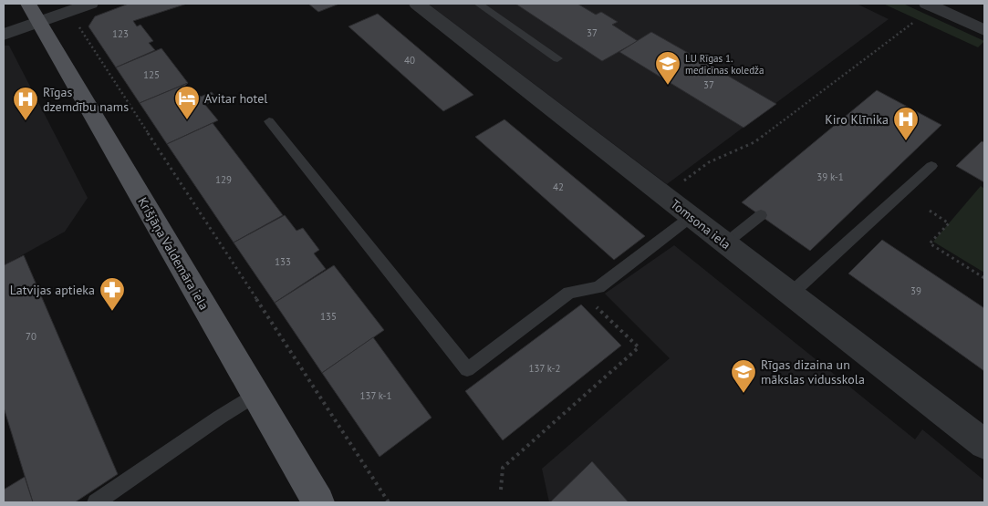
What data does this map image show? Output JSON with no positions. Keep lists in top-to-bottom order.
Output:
{
  "streets": {
    "main road": ["Krišjāņa Valdemāra iela"],
    "street": ["Tomsona iela"]
  },
  "places": {
    "school or university": ["LU Rīgas 1. medicīnas koledža", "Rīgas dizaina un mākslas vidusskola"],
    "hotel": ["Avitar hotel"],
    "hospital": ["Rīgas dzemdību nams", "Kiro Klīnika"],
    "pharmacy": ["Latvijas aptieka"]
  },
  "house_numbers": [
    "37",
    "123",
    "40",
    "125",
    "37",
    "39 k-1",
    "129",
    "42",
    "133",
    "39",
    "135",
    "70",
    "137 k-2",
    "137 k-1"
  ]
}
